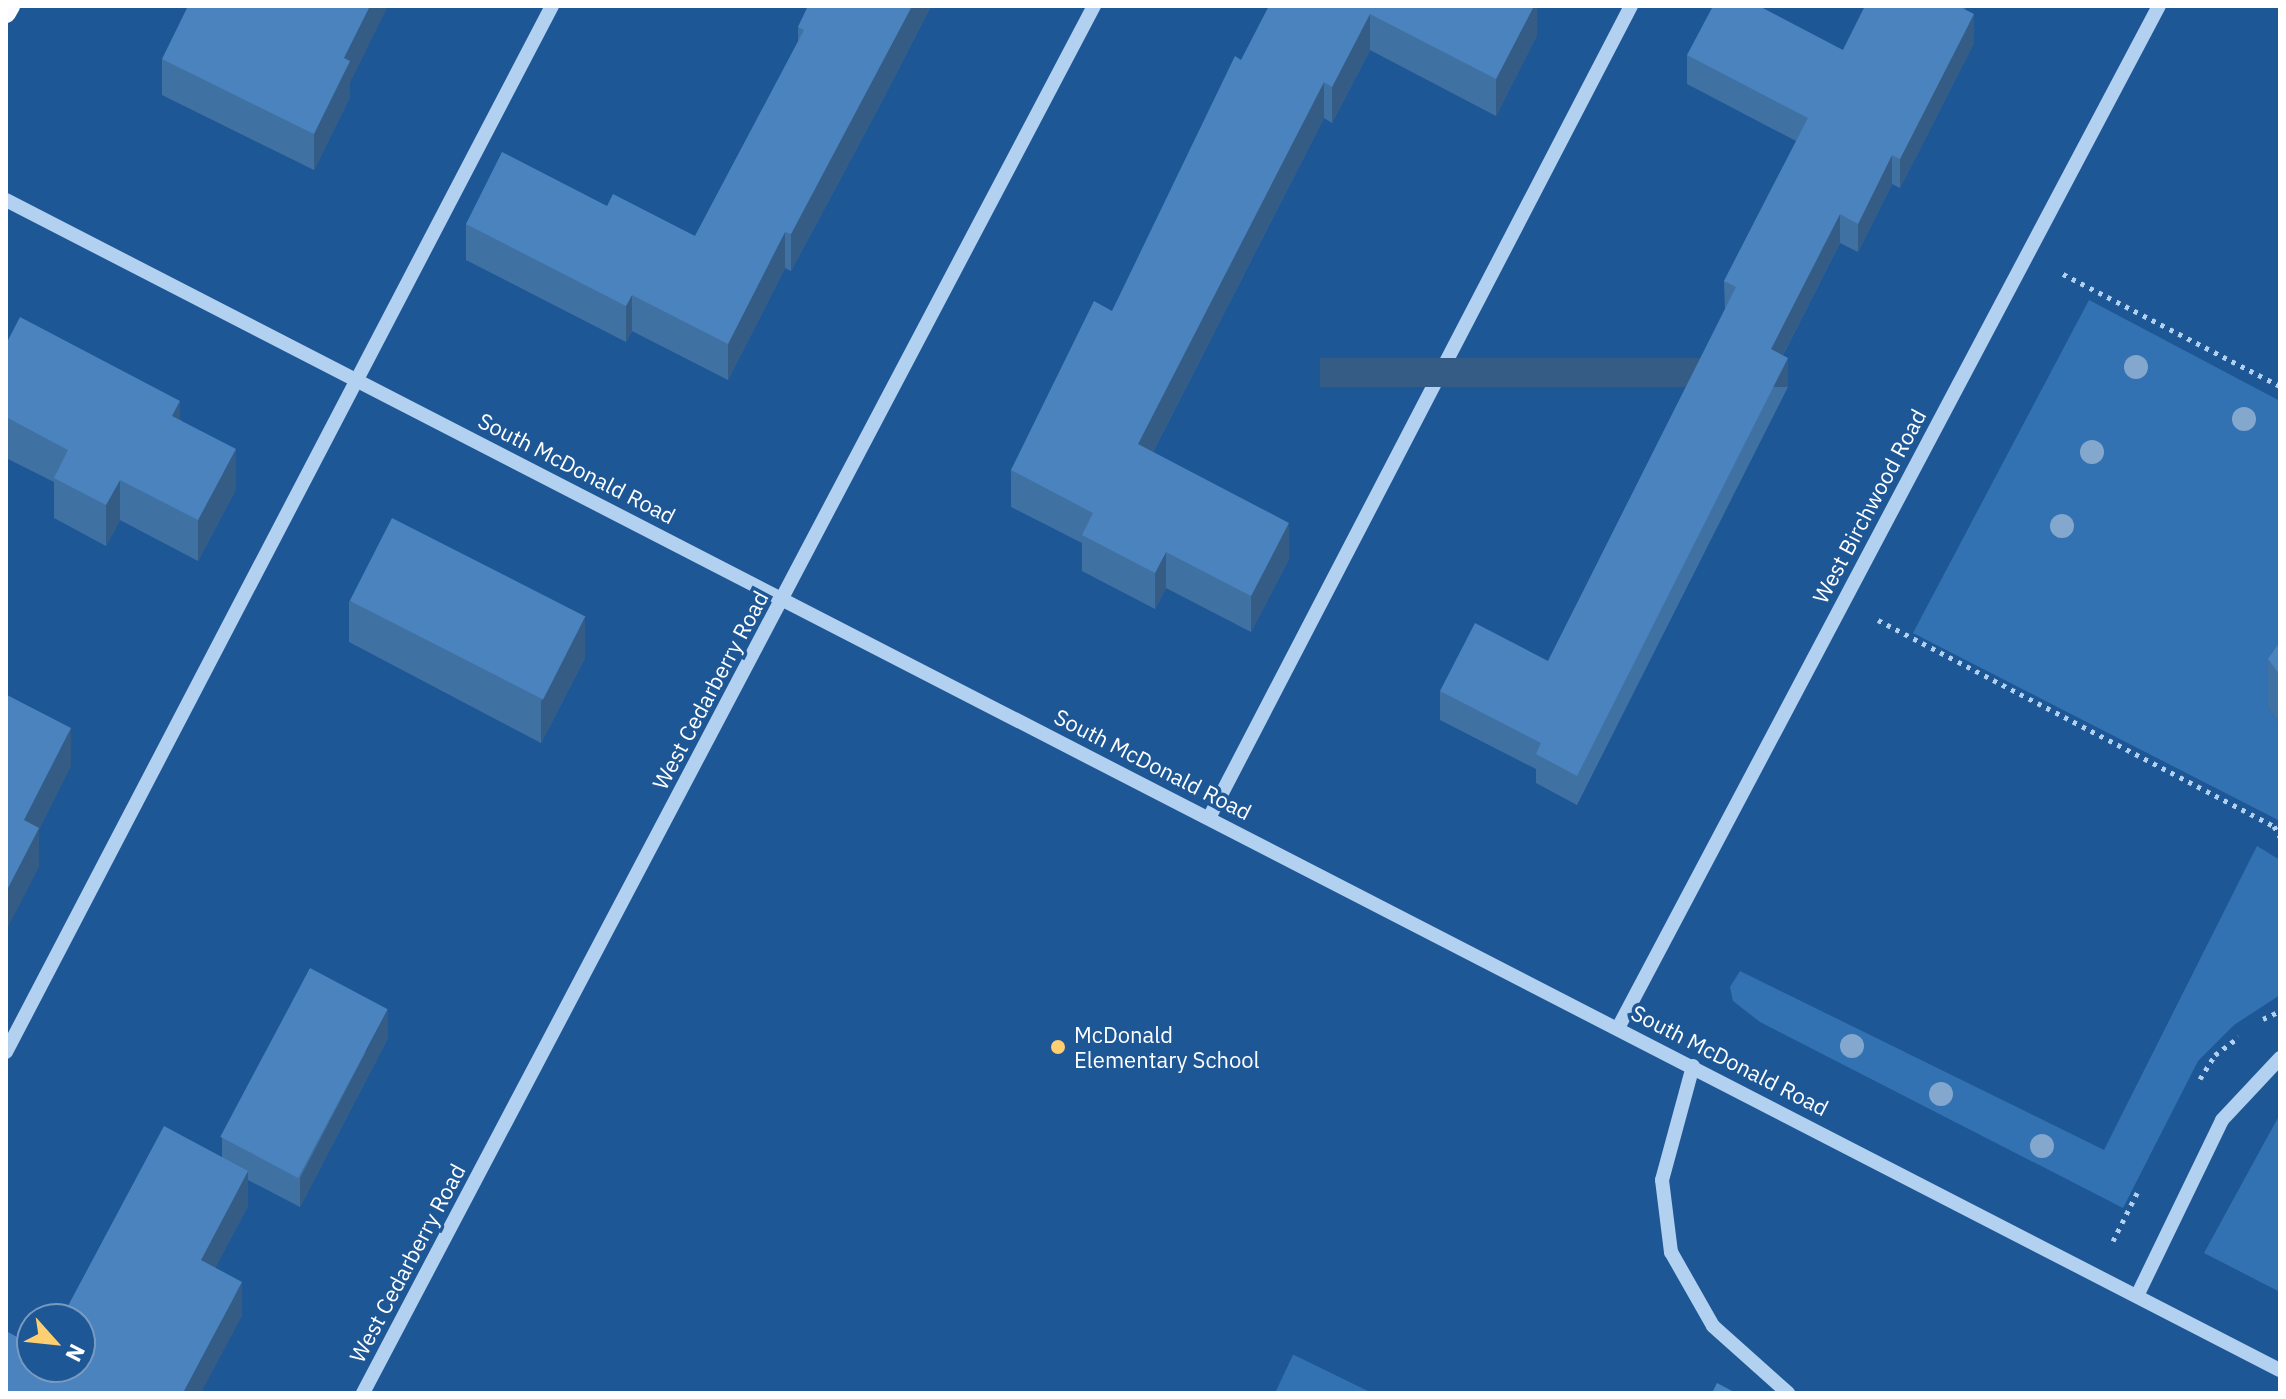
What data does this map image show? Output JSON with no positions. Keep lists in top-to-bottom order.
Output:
{
  "streets": {
    "street": ["South McDonald Road", "West Birchwood Road", "West Cedarberry Road"]
  },
  "crossings": [
    ["South McDonald Road", "West Birchwood Road"],
    ["South McDonald Road", "West Cedarberry Road"]
  ],
  "places": ["McDonald Elementary School"],
  "north": "bottom right"
}
